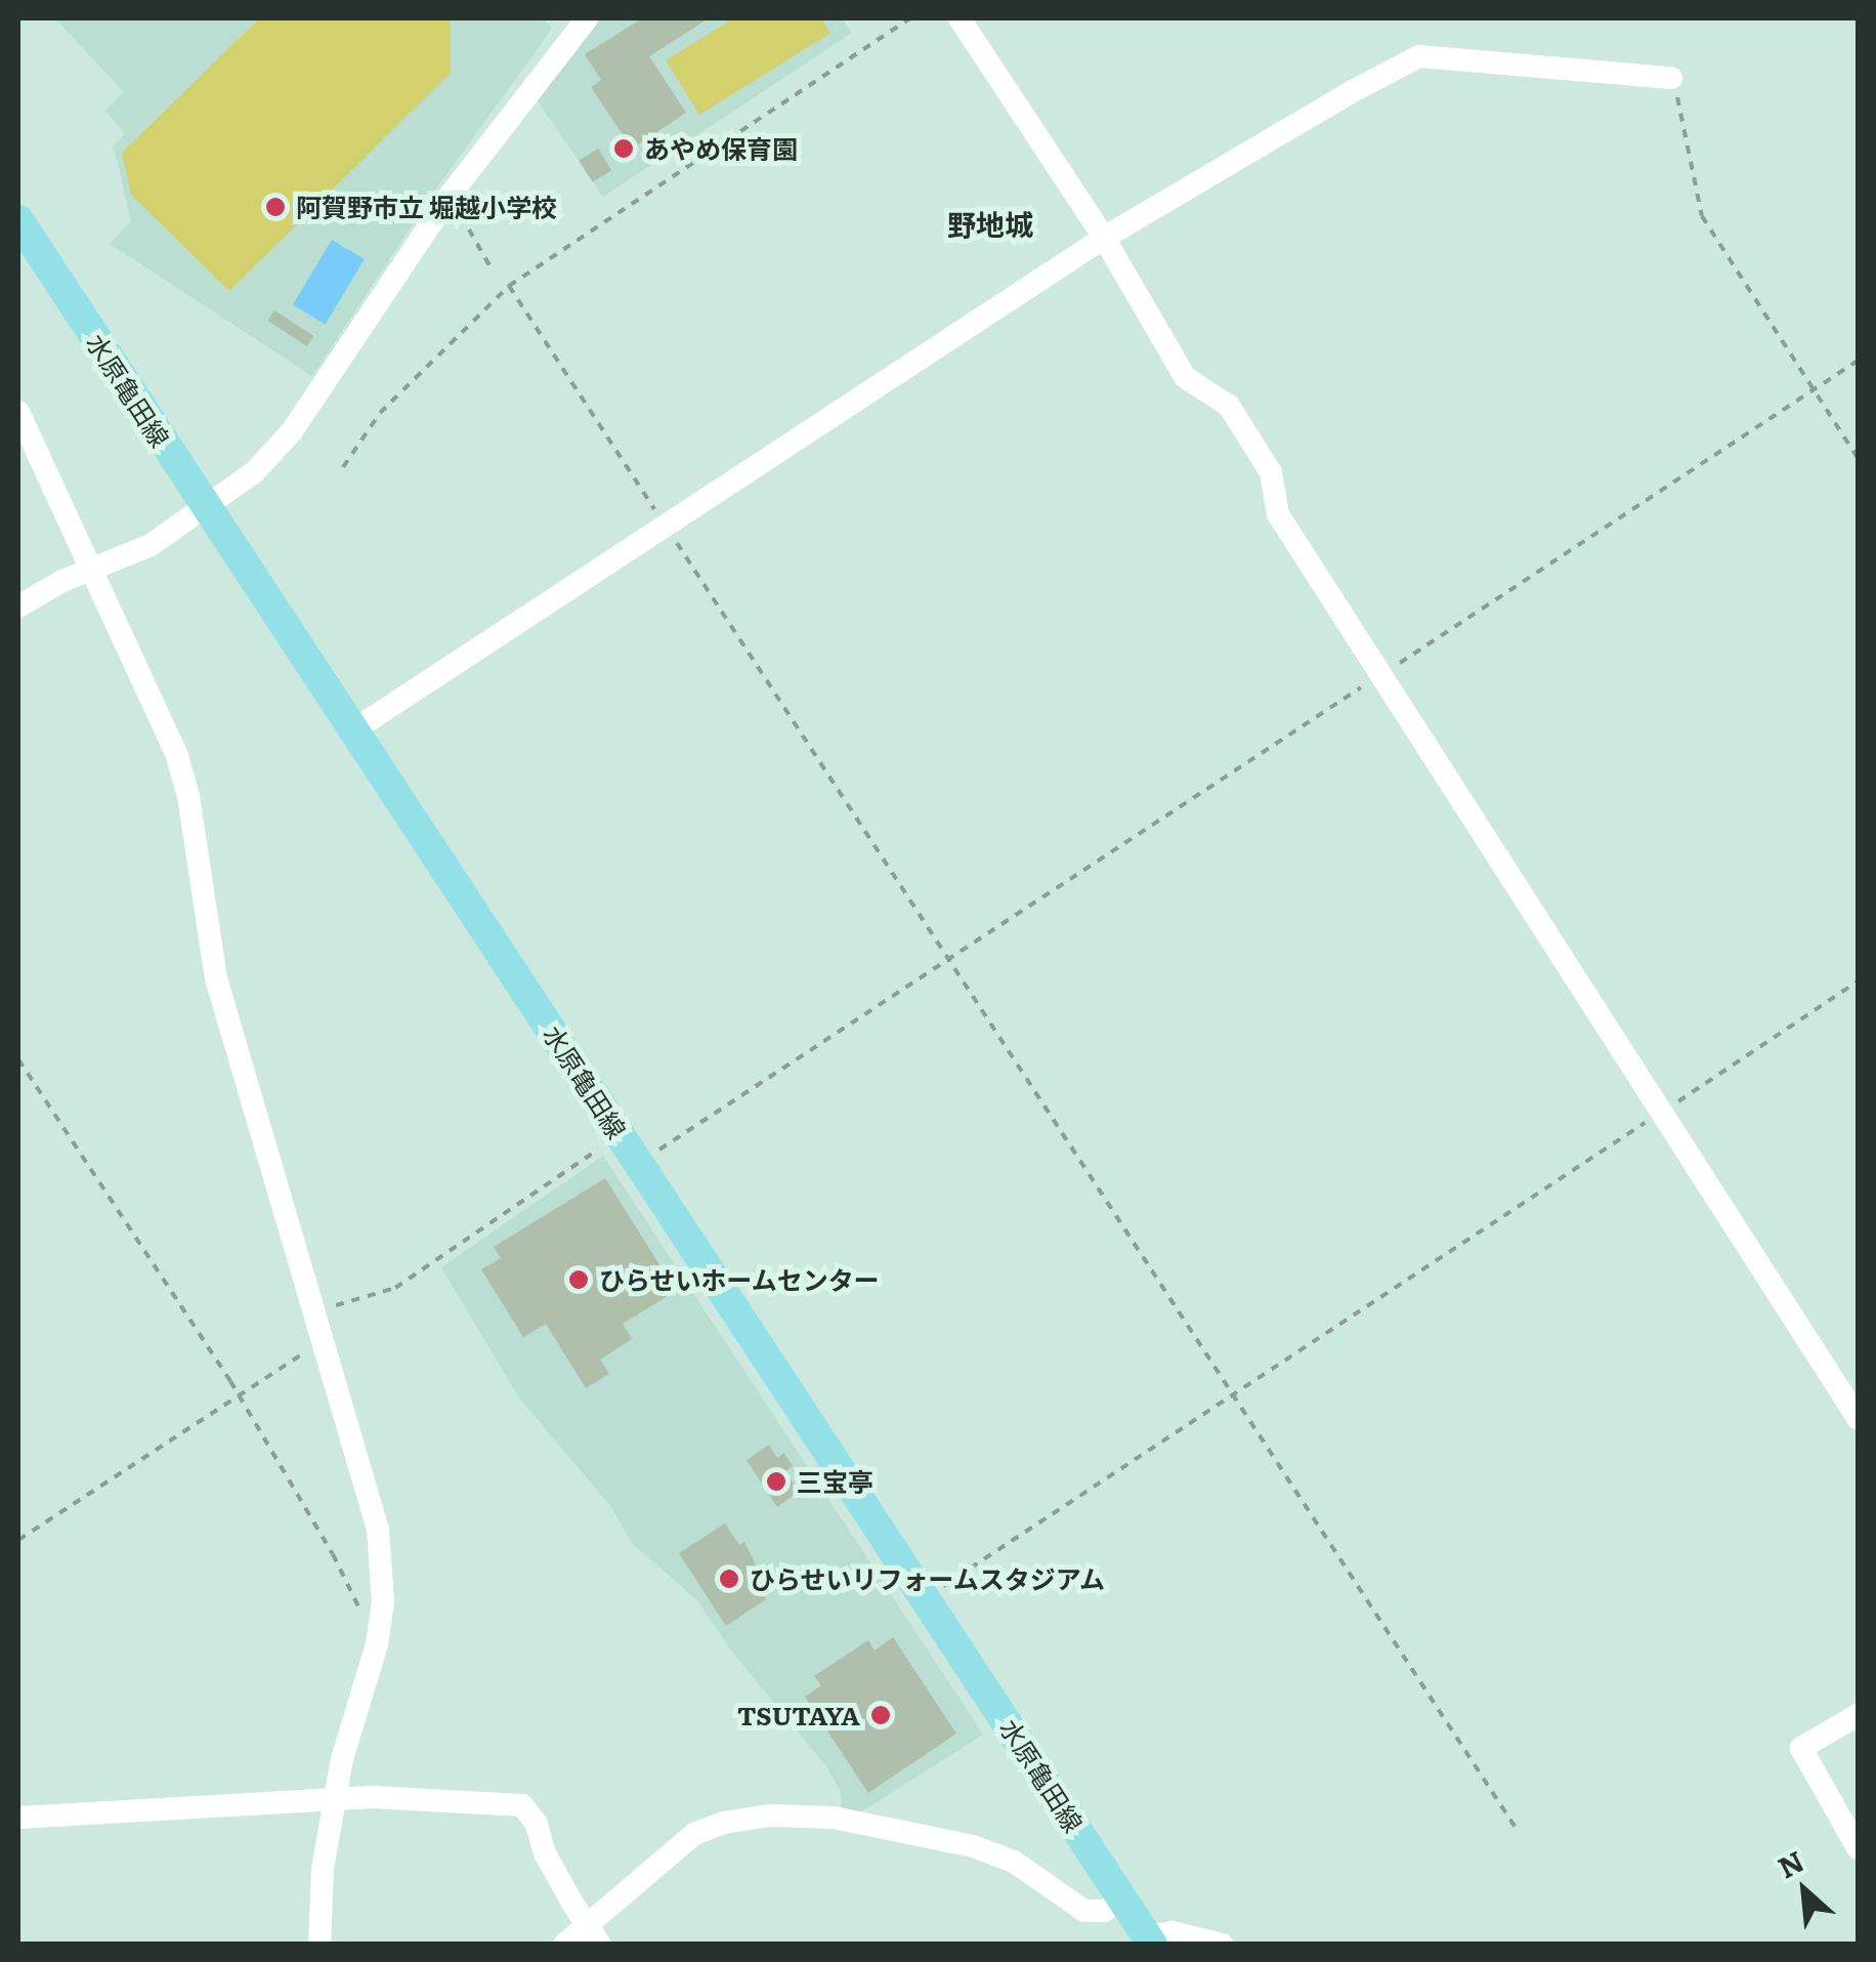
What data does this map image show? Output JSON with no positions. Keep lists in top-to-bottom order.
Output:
{
  "streets": {
    "main road": ["水原亀田線"]
  },
  "districts": ["野地城"],
  "places": [
    "あやめ保育園",
    "阿賀野市立 堀越小学校",
    "ひらせいホームセンター",
    "三宝亭",
    "ひらせいリフォームスタジアム",
    "TSUTAYA"
  ],
  "north": "top left"
}
